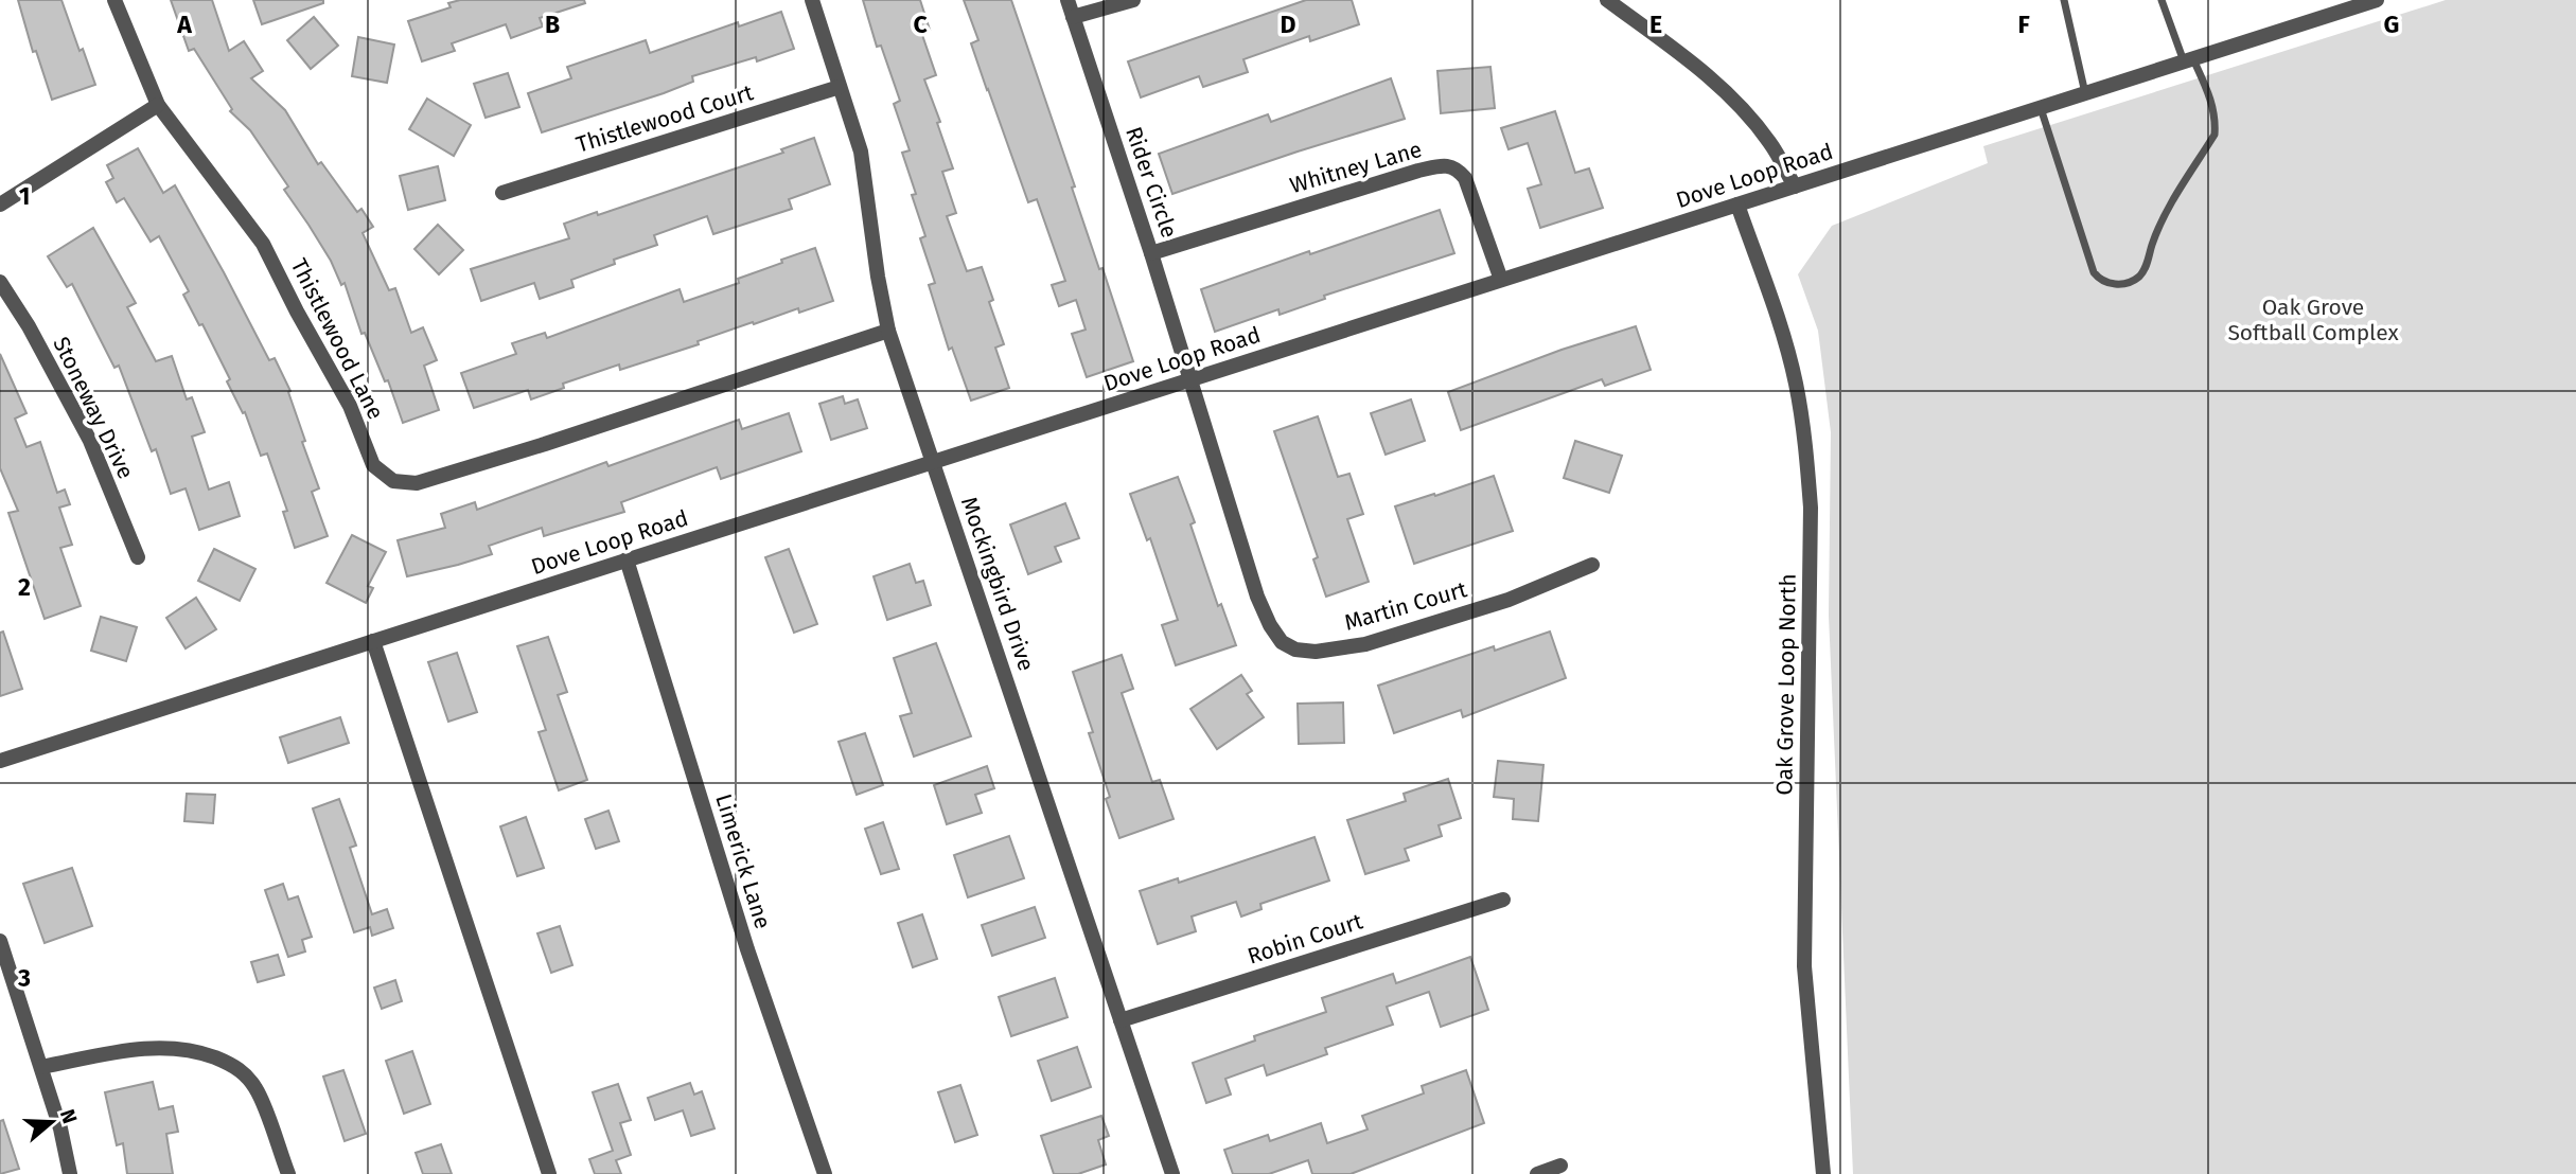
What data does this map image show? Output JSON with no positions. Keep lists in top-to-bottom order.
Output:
{
  "streets": {
    "street": [
      "Thistlewood Court",
      "Whitney Lane",
      "Dove Loop Road",
      "Rider Circle",
      "Thistlewood Lane",
      "Stoneway Drive",
      "Mockingbird Drive",
      "Martin Court",
      "Oak Grove Loop North",
      "Limerick Lane",
      "Robin Court"
    ]
  },
  "crossings": [
    ["Thistlewood Court", "Mockingbird Drive"],
    ["Whitney Lane", "Dove Loop Road"],
    ["Whitney Lane", "Rider Circle"],
    ["Dove Loop Road", "Rider Circle"],
    ["Dove Loop Road", "Mockingbird Drive"],
    ["Dove Loop Road", "Martin Court"],
    ["Dove Loop Road", "Oak Grove Loop North"],
    ["Dove Loop Road", "Limerick Lane"],
    ["Rider Circle", "Martin Court"],
    ["Thistlewood Lane", "Mockingbird Drive"],
    ["Mockingbird Drive", "Robin Court"]
  ],
  "parks": ["Oak Grove Softball Complex"],
  "north": "right",
  "grid": {
    "columns": [
      "A",
      "B",
      "C",
      "D",
      "E",
      "F",
      "G"
    ],
    "rows": ["1", "2", "3"]
  }
}
